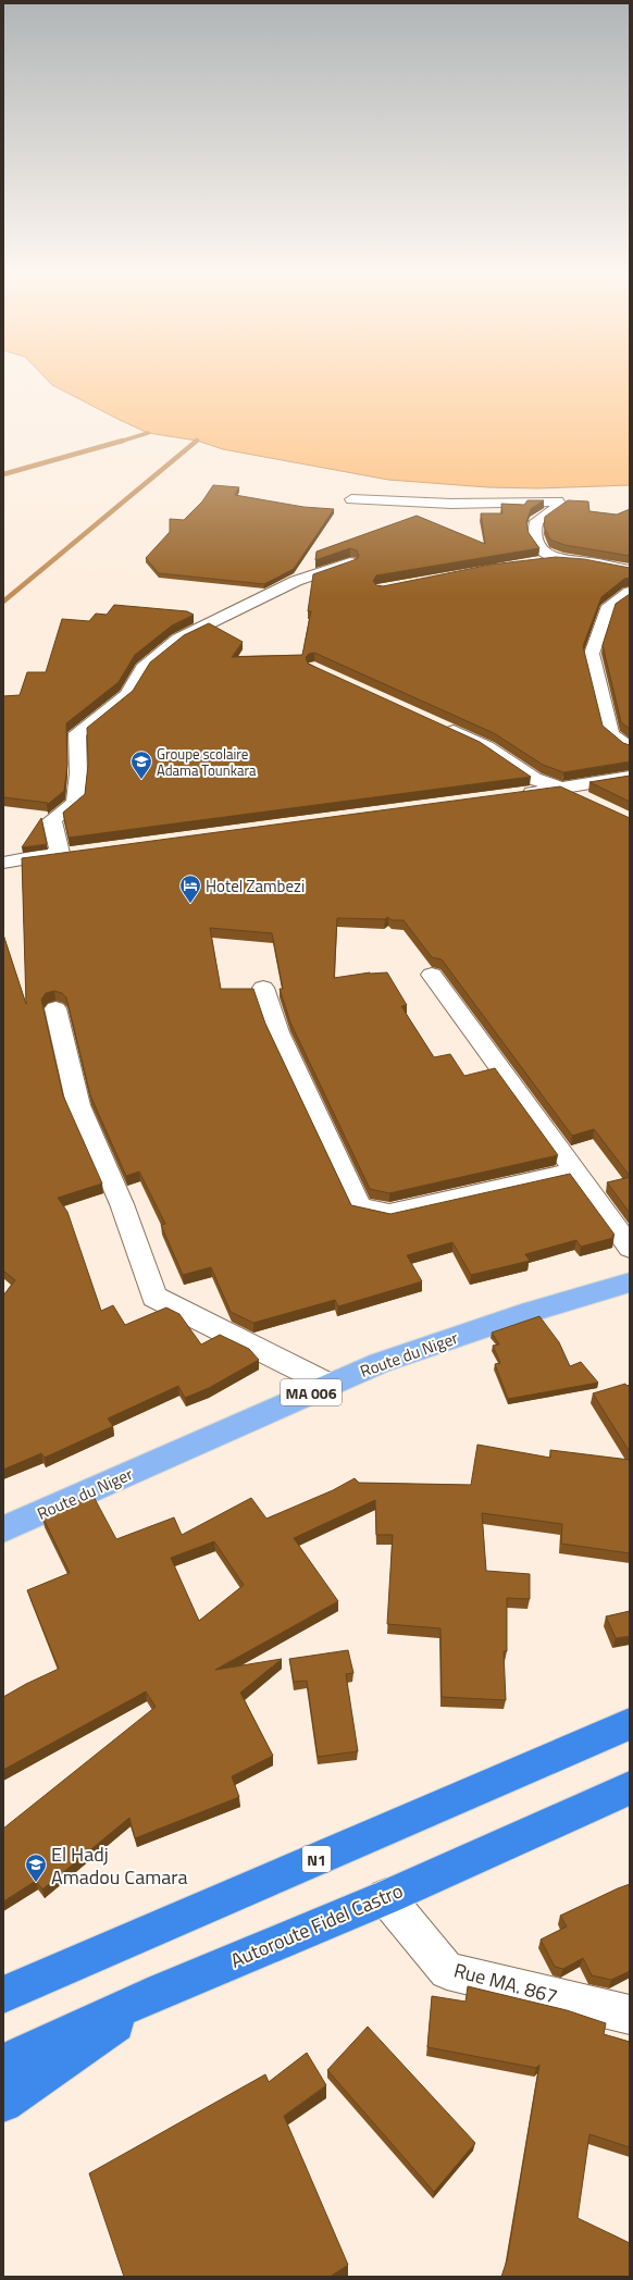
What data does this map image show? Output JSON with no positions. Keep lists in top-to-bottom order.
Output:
{
  "streets": {
    "highway": ["N1", "Autoroute Fidel Castro"],
    "main road": ["Route du Niger", "MA 006"],
    "street": ["Rue MA. 867"]
  },
  "crossings": [
    ["Autoroute Fidel Castro", "Rue MA. 867"]
  ],
  "places": {
    "school or university": ["Groupe scolaire Adama Tounkara", "El Hadj Amadou Camara"],
    "hotel": ["Hotel Zambezi"]
  }
}
